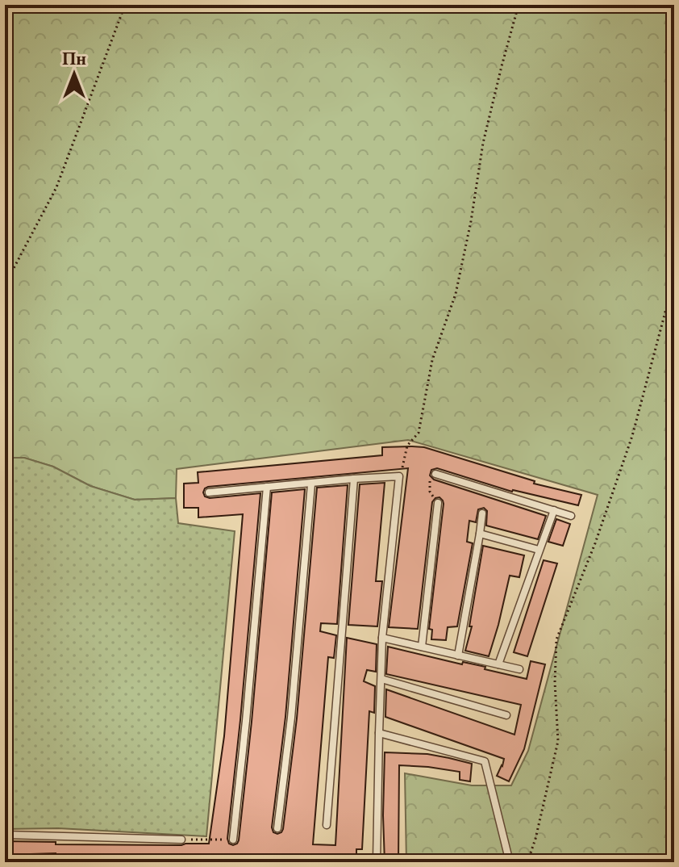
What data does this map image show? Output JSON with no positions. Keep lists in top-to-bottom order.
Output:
{
  "north": "top"
}
